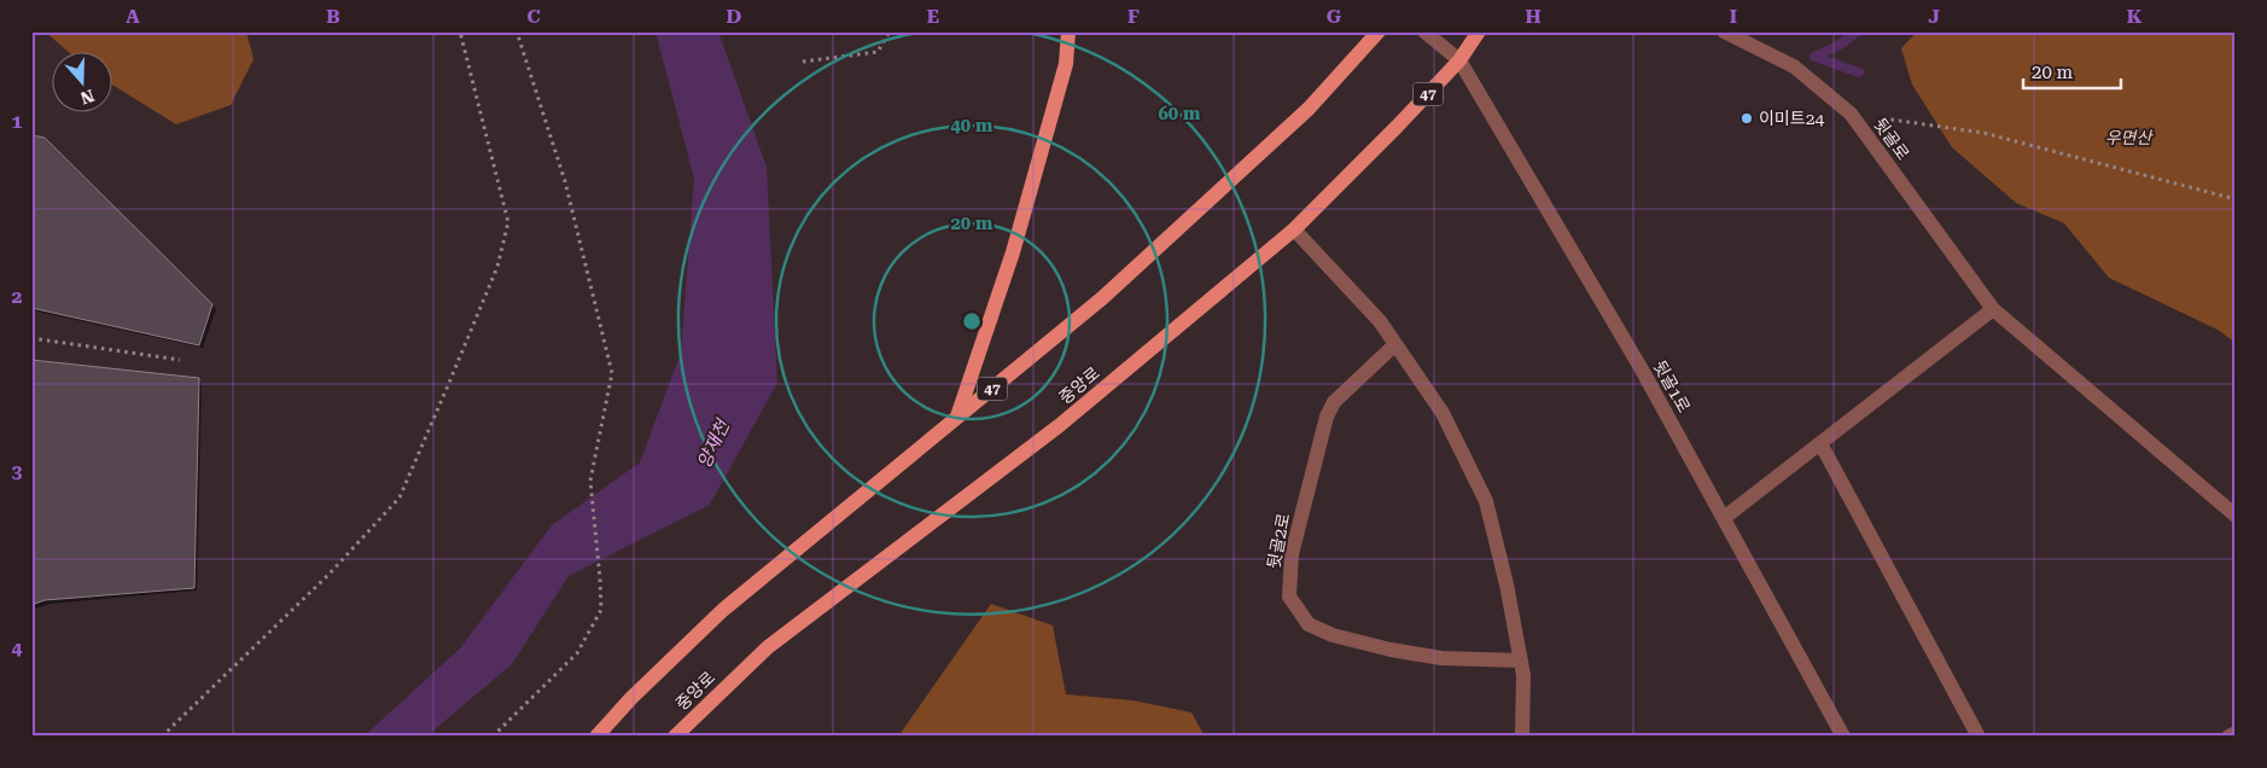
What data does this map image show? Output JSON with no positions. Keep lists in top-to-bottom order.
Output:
{
  "streets": {
    "main road": ["47", "중앙로"],
    "street": ["뒷골로", "뒷골1로", "뒷골2로"]
  },
  "crossings": [
    ["중앙로", "뒷골1로"]
  ],
  "water": ["양재천"],
  "parks": ["우면산"],
  "places": ["이미트24"],
  "scale_bar": "20 m",
  "north": "bottom",
  "grid": {
    "columns": [
      "A",
      "B",
      "C",
      "D",
      "E",
      "F",
      "G",
      "H",
      "I",
      "J",
      "K"
    ],
    "rows": [
      "1",
      "2",
      "3",
      "4"
    ]
  },
  "rings": ["60 m", "40 m", "20 m"]
}
